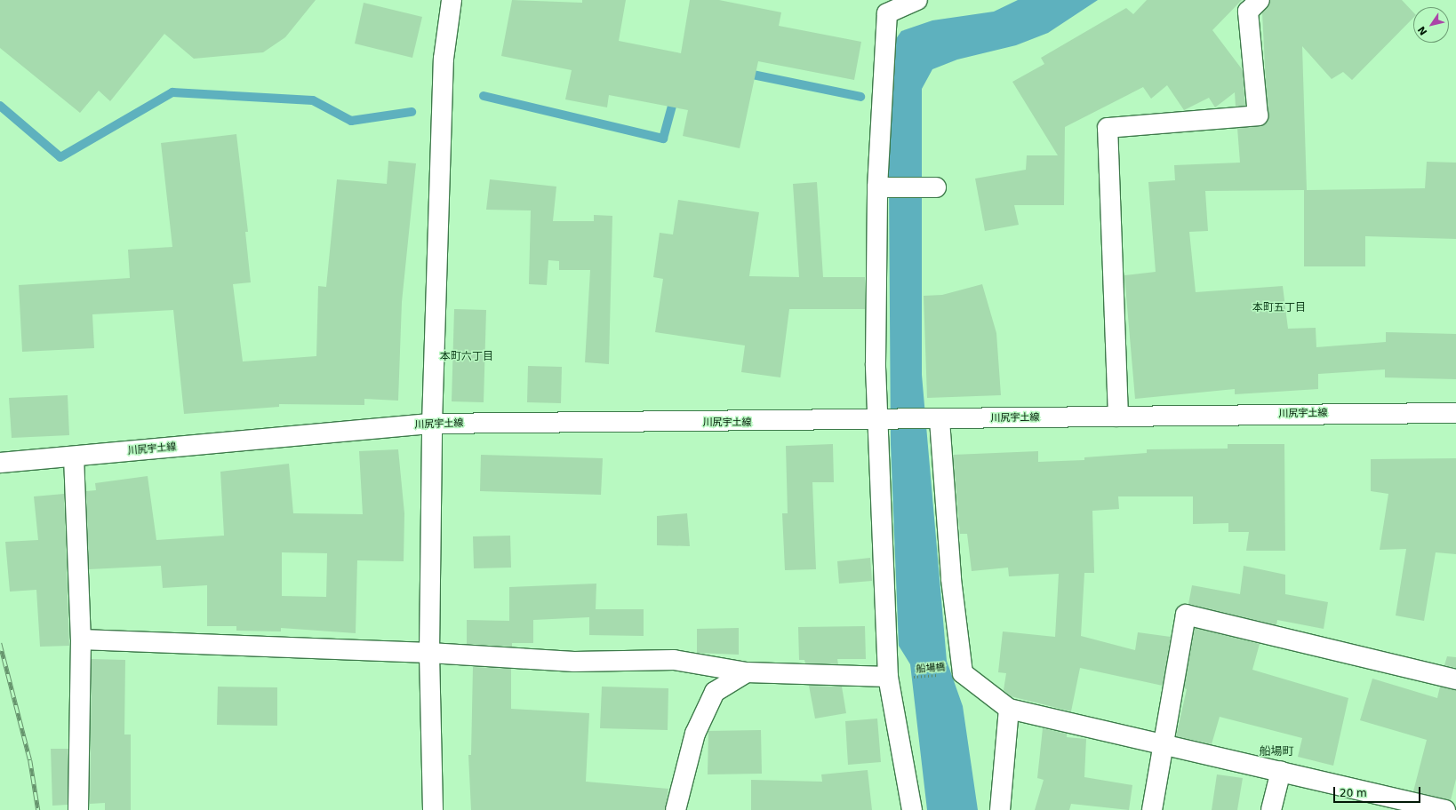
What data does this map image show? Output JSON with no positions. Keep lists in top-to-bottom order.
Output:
{
  "streets": {
    "street": ["川尻宇土線"],
    "path": ["船場橋"]
  },
  "districts": ["本町五丁目", "本町六丁目", "船場町"],
  "scale_bar": "20 m",
  "north": "bottom left"
}
